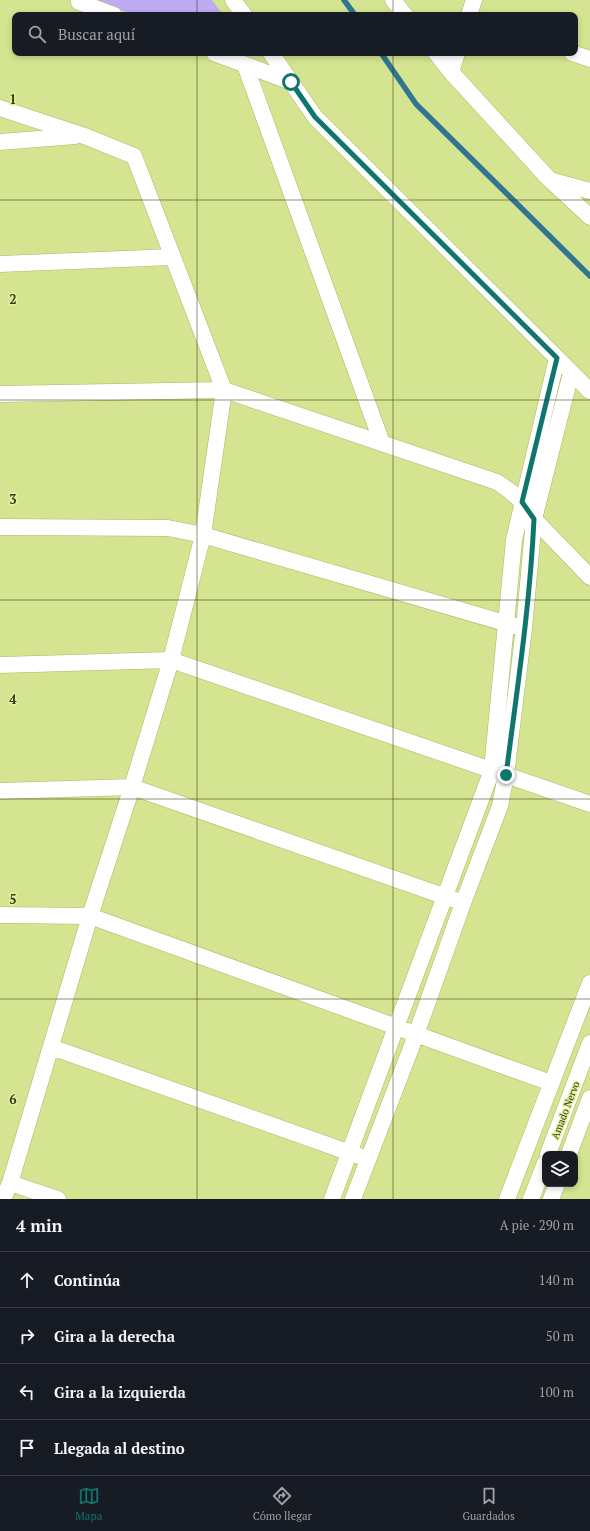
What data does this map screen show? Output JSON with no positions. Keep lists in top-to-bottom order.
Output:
{
  "streets": {
    "street": ["Amado Nervo"]
  },
  "page": {
    "search": "Buscar aquí",
    "heading": ["4 min", "A pie · 290 m"],
    "list": [
      ["Continúa", "140 m"],
      ["Gira a la derecha", "50 m"],
      ["Gira a la izquierda", "100 m"],
      "Llegada al destino"
    ],
    "nav": ["Mapa", "Cómo llegar", "Guardados"]
  },
  "grid": {
    "rows": [
      "1",
      "2",
      "3",
      "4",
      "5",
      "6"
    ]
  }
}
